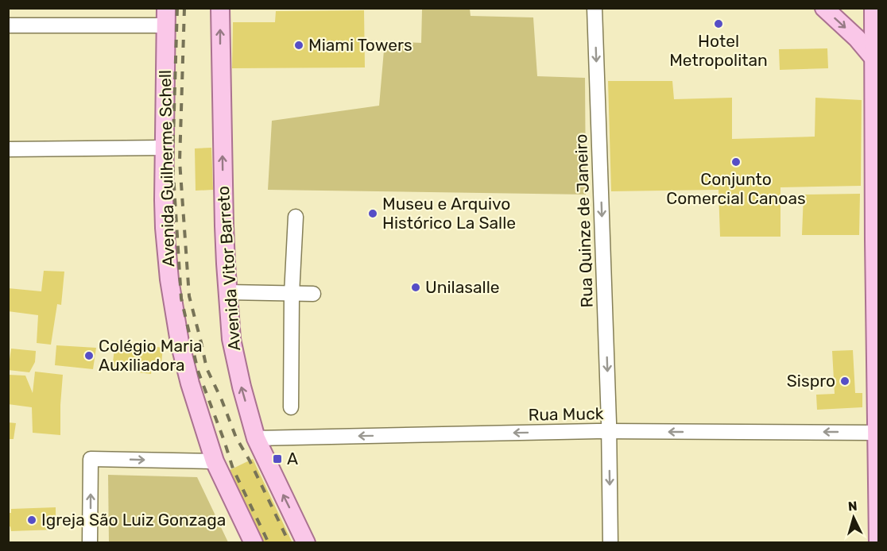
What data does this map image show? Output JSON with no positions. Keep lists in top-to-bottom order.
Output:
{
  "streets": {
    "main road": ["Avenida Guilherme Schell", "Avenida Vitor Barreto"],
    "street": ["Rua Quinze de Janeiro", "Rua Muck"]
  },
  "crossings": [
    ["Rua Quinze de Janeiro", "Rua Muck"],
    ["Avenida Vitor Barreto", "Rua Muck"]
  ],
  "one_way": ["Rua Quinze de Janeiro", "Avenida Vitor Barreto", "Rua Muck"],
  "places": {
    "other": [
      "Hotel Metropolitan",
      "Miami Towers",
      "Conjunto Comercial Canoas",
      "Museu e Arquivo Histórico La Salle",
      "Unilasalle",
      "Colégio Maria Auxiliadora",
      "Sispro",
      "Igreja São Luiz Gonzaga"
    ],
    "transit": ["A"]
  },
  "north": "top"
}
